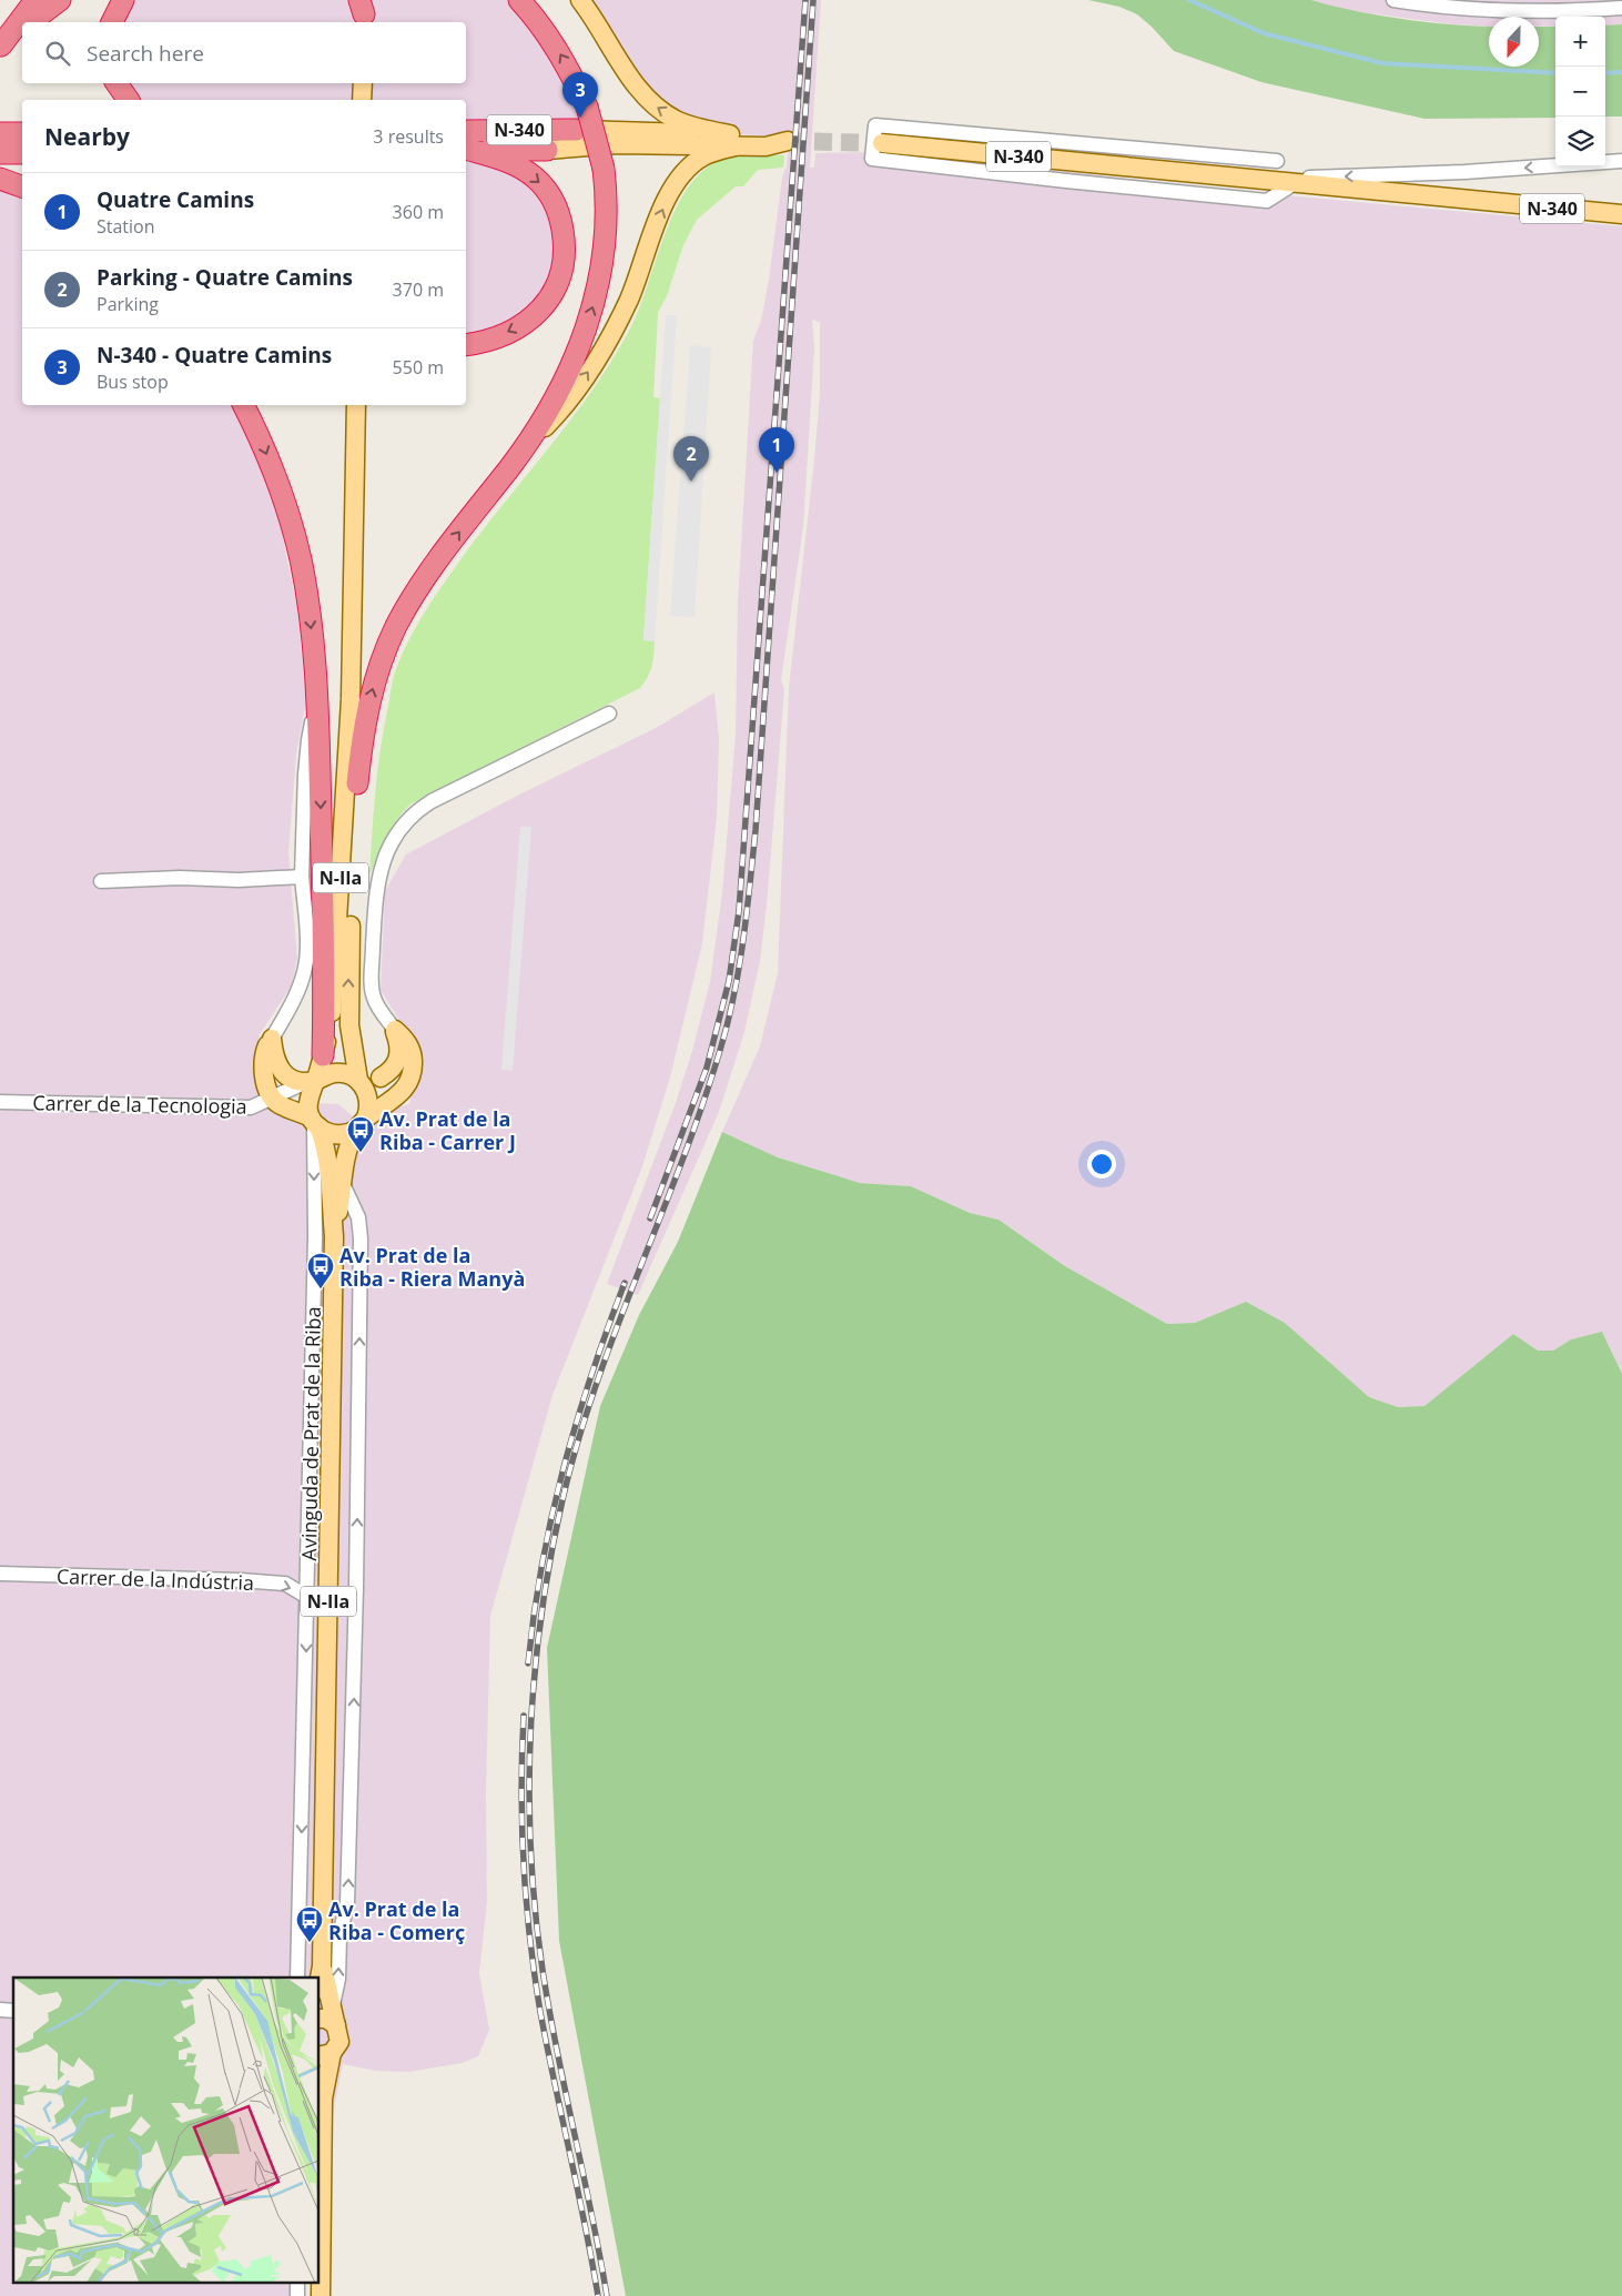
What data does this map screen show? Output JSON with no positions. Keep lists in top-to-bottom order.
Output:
{
  "streets": {
    "highway": ["N-340"],
    "main road": ["N-IIa"],
    "street": ["Carrer de la Tecnologia", "Avinguda de Prat de la Riba", "Carrer de la Indústria"]
  },
  "crossings": [
    ["N-IIa", "Carrer de la Tecnologia"],
    ["N-IIa", "Avinguda de Prat de la Riba"],
    ["Carrer de la Tecnologia", "Avinguda de Prat de la Riba"],
    ["Avinguda de Prat de la Riba", "Carrer de la Indústria"]
  ],
  "one_way": ["Carrer de la Indústria"],
  "places": {
    "bus stop": ["Av. Prat de la Riba - Carrer J", "Av. Prat de la Riba - Riera Manyà", "Av. Prat de la Riba - Comerç"]
  },
  "north": "bottom",
  "page": {
    "map_buttons": ["+", "−"],
    "search": "Search here",
    "pins": ["3", "1", "2"],
    "heading": ["Nearby", "3 results"],
    "list": [
      {
        "mark": "1",
        "name": "Quatre Camins",
        "note": "Station",
        "value": "360 m"
      },
      {
        "mark": "2",
        "name": "Parking - Quatre Camins",
        "note": "Parking",
        "value": "370 m"
      },
      {
        "mark": "3",
        "name": "N-340 - Quatre Camins",
        "note": "Bus stop",
        "value": "550 m"
      }
    ]
  }
}
